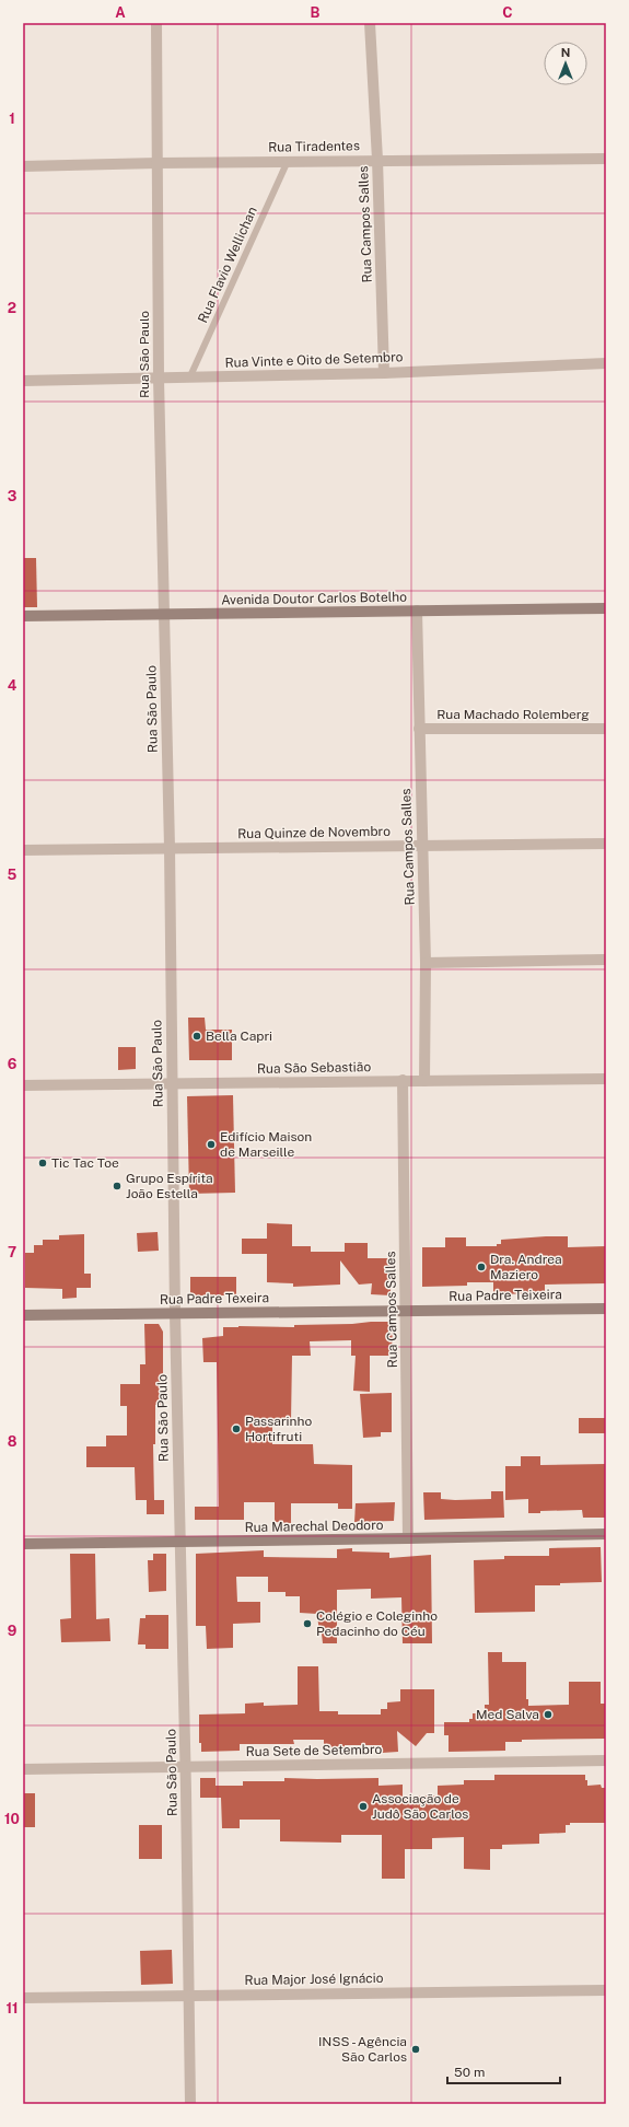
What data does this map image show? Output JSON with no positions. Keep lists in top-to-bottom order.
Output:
{
  "streets": {
    "main road": [
      "Avenida Doutor Carlos Botelho",
      "Rua Padre Teixeira",
      "Rua Padre Texeira",
      "Rua Marechal Deodoro"
    ],
    "street": [
      "Rua Tiradentes",
      "Rua Campos Salles",
      "Rua São Paulo",
      "Rua Vinte e Oito de Setembro",
      "Rua Machado Rolemberg",
      "Rua Quinze de Novembro",
      "Rua São Sebastião",
      "Rua Sete de Setembro",
      "Rua Major José Ignácio"
    ],
    "lane": ["Rua Flavio Wellichan"]
  },
  "crossings": [
    ["Rua Tiradentes", "Rua Campos Salles"],
    ["Rua Tiradentes", "Rua Flavio Wellichan"],
    ["Rua Tiradentes", "Rua São Paulo"],
    ["Rua Campos Salles", "Rua Vinte e Oito de Setembro"],
    ["Rua Campos Salles", "Avenida Doutor Carlos Botelho"],
    ["Rua Campos Salles", "Rua Machado Rolemberg"],
    ["Rua Campos Salles", "Rua Quinze de Novembro"],
    ["Rua Campos Salles", "Rua São Sebastião"],
    ["Rua Campos Salles", "Rua Padre Teixeira"],
    ["Rua Campos Salles", "Rua Padre Texeira"],
    ["Rua Campos Salles", "Rua Marechal Deodoro"],
    ["Rua Flavio Wellichan", "Rua Vinte e Oito de Setembro"],
    ["Rua São Paulo", "Rua Vinte e Oito de Setembro"],
    ["Rua São Paulo", "Avenida Doutor Carlos Botelho"],
    ["Rua São Paulo", "Rua Quinze de Novembro"],
    ["Rua São Paulo", "Rua São Sebastião"],
    ["Rua São Paulo", "Rua Padre Texeira"],
    ["Rua São Paulo", "Rua Marechal Deodoro"],
    ["Rua São Paulo", "Rua Sete de Setembro"],
    ["Rua São Paulo", "Rua Major José Ignácio"],
    ["Rua Padre Teixeira", "Rua Padre Texeira"]
  ],
  "places": [
    "Bella Capri",
    "Edifício Maison de Marseille",
    "Tic Tac Toe",
    "Grupo Espírita João Estella",
    "Dra. Andrea Maziero",
    "Passarinho Hortifruti",
    "Colégio e Coleginho Pedacinho do Céu",
    "Med Salva",
    "Associação de Judô São Carlos",
    "INSS - Agência São Carlos"
  ],
  "scale_bar": "50 m",
  "north": "top",
  "grid": {
    "columns": ["A", "B", "C"],
    "rows": [
      "1",
      "2",
      "3",
      "4",
      "5",
      "6",
      "7",
      "8",
      "9",
      "10",
      "11"
    ]
  }
}
